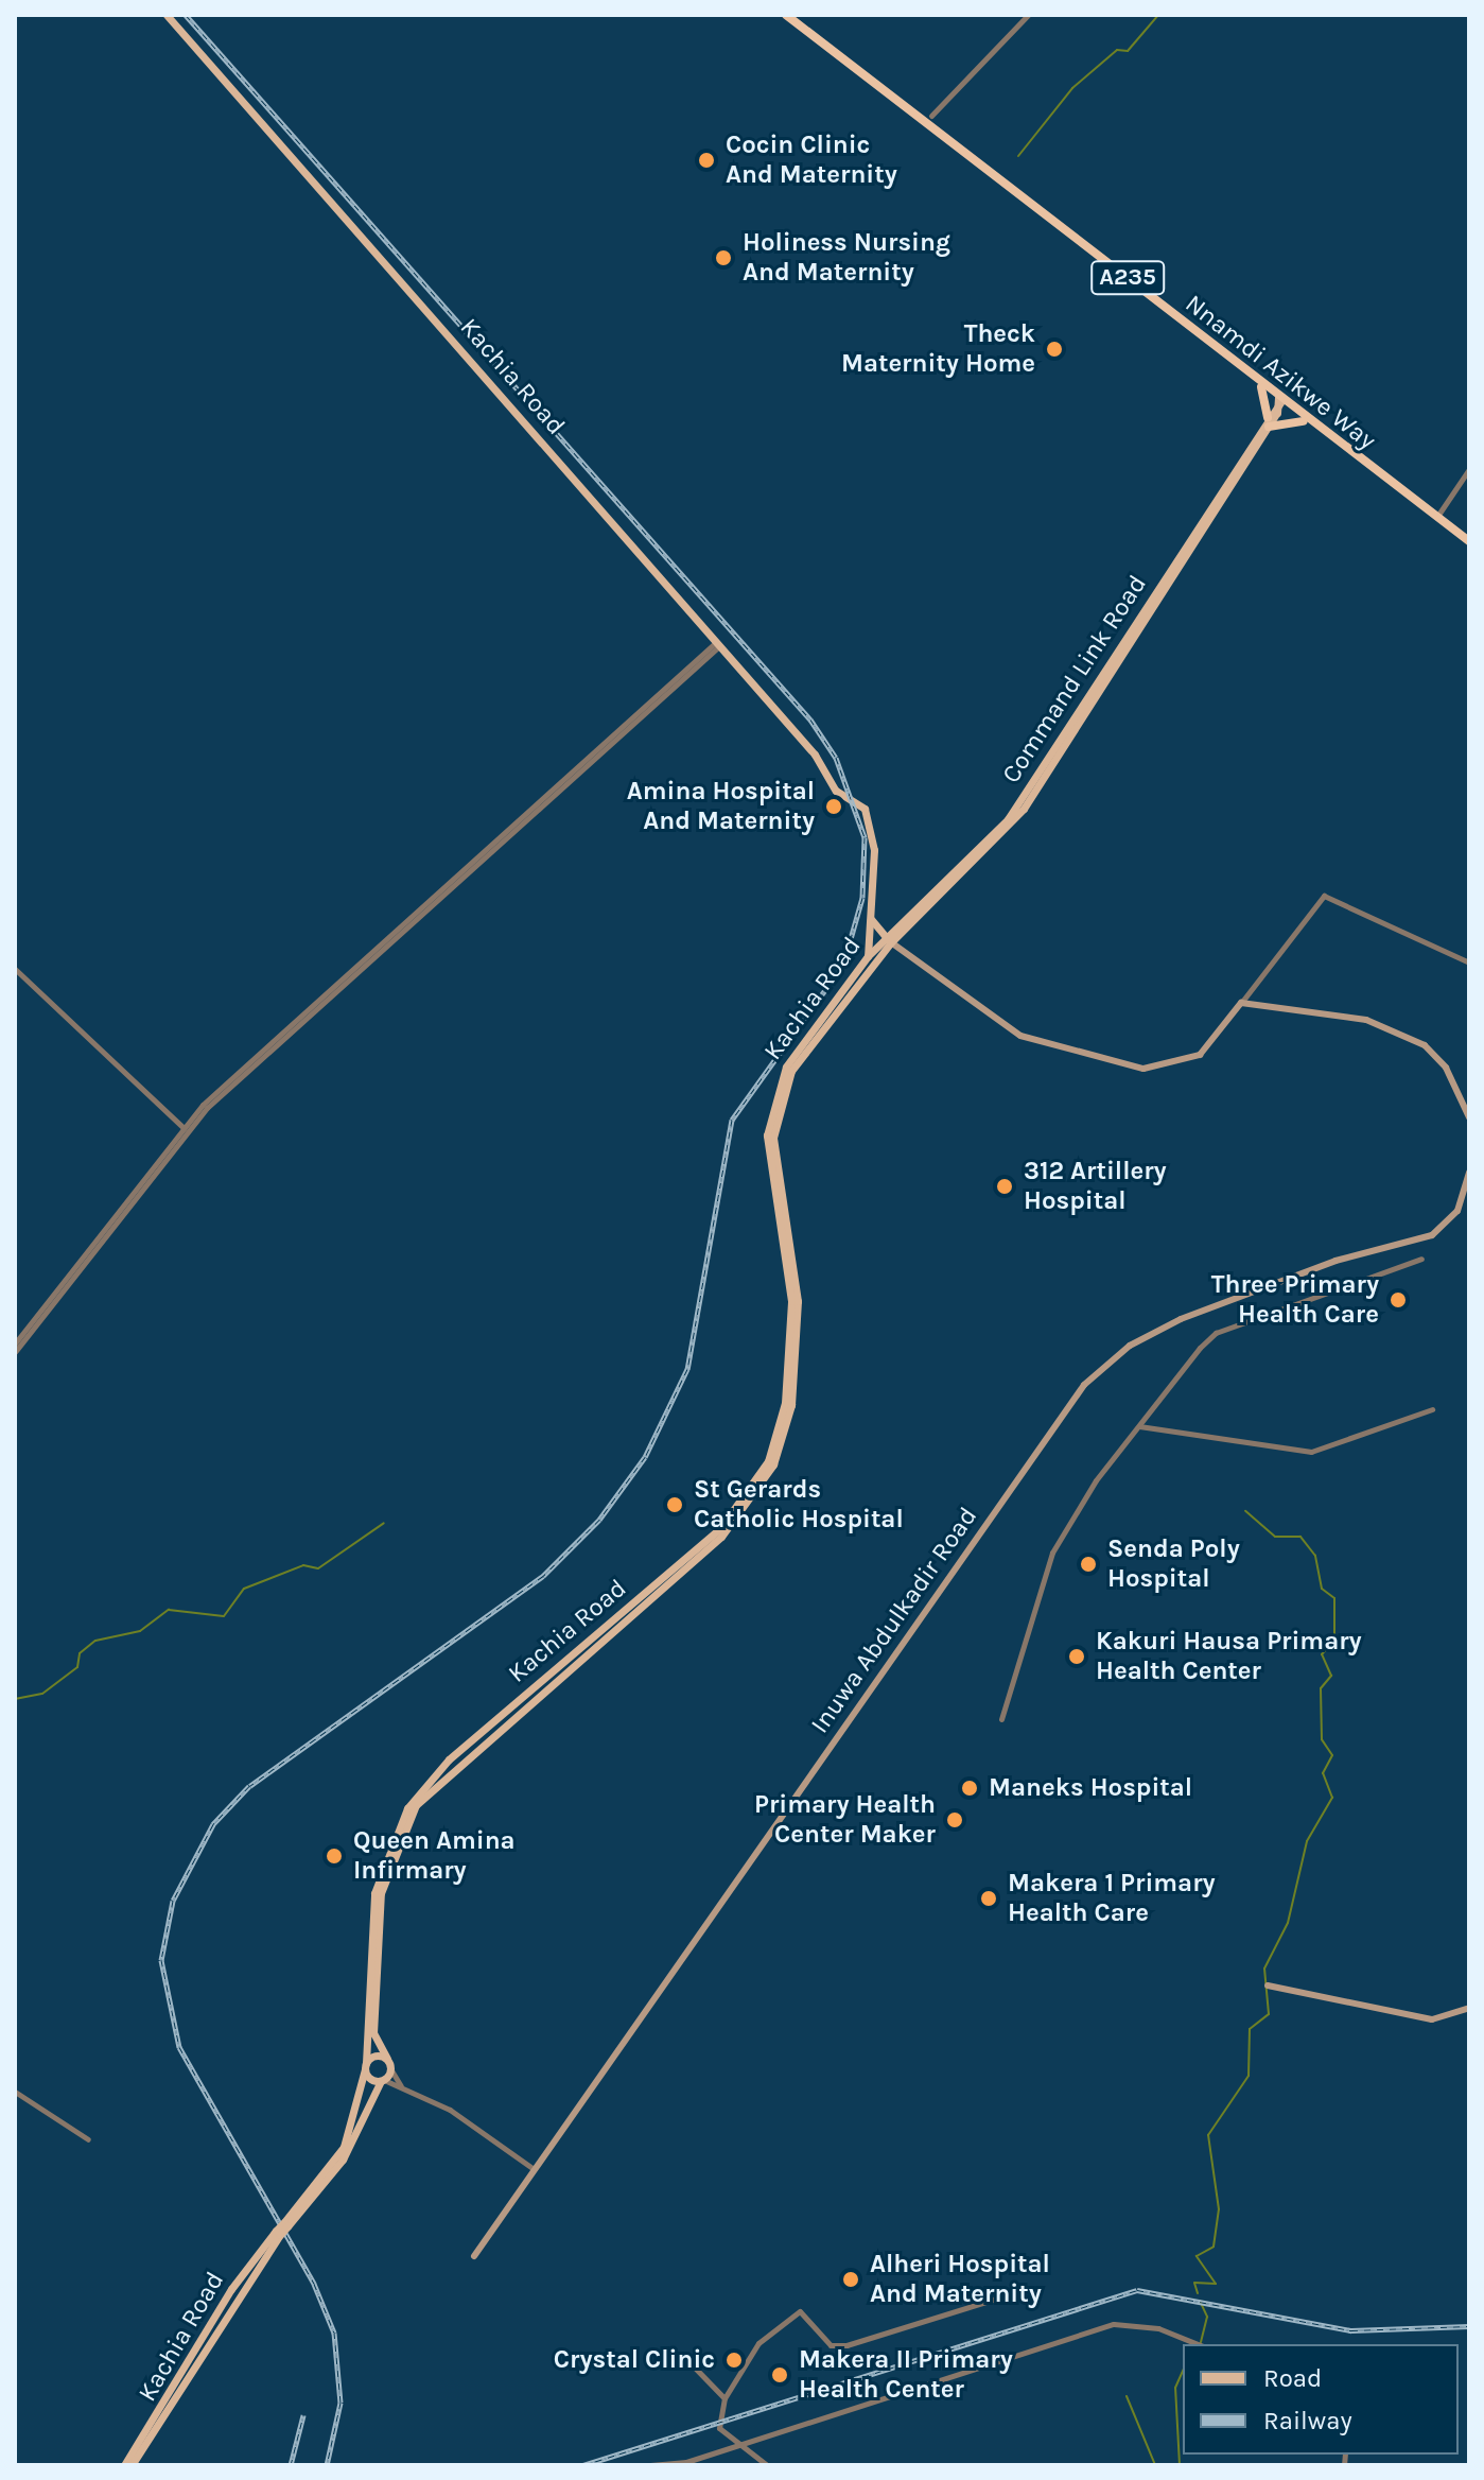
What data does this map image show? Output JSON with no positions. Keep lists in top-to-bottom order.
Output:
{
  "streets": {
    "highway": ["A235", "Nnamdi Azikwe Way"],
    "main road": ["Kachia Road", "Command Link Road", "Inuwa Abdulkadir Road"]
  },
  "crossings": [
    ["Nnamdi Azikwe Way", "Command Link Road"],
    ["Kachia Road", "Command Link Road"]
  ],
  "places": [
    "Cocin Clinic And Maternity",
    "Holiness Nursing And Maternity",
    "Theck Maternity Home",
    "Amina Hospital And Maternity",
    "312 Artillery Hospital",
    "Three Primary Health Care",
    "St Gerards Catholic Hospital",
    "Senda Poly Hospital",
    "Kakuri Hausa Primary Health Center",
    "Maneks Hospital",
    "Primary Health Center Maker",
    "Queen Amina Infirmary",
    "Makera 1 Primary Health Care",
    "Alheri Hospital And Maternity",
    "Crystal Clinic",
    "Makera II Primary Health Center"
  ],
  "legend": ["Road", "Railway"]
}
